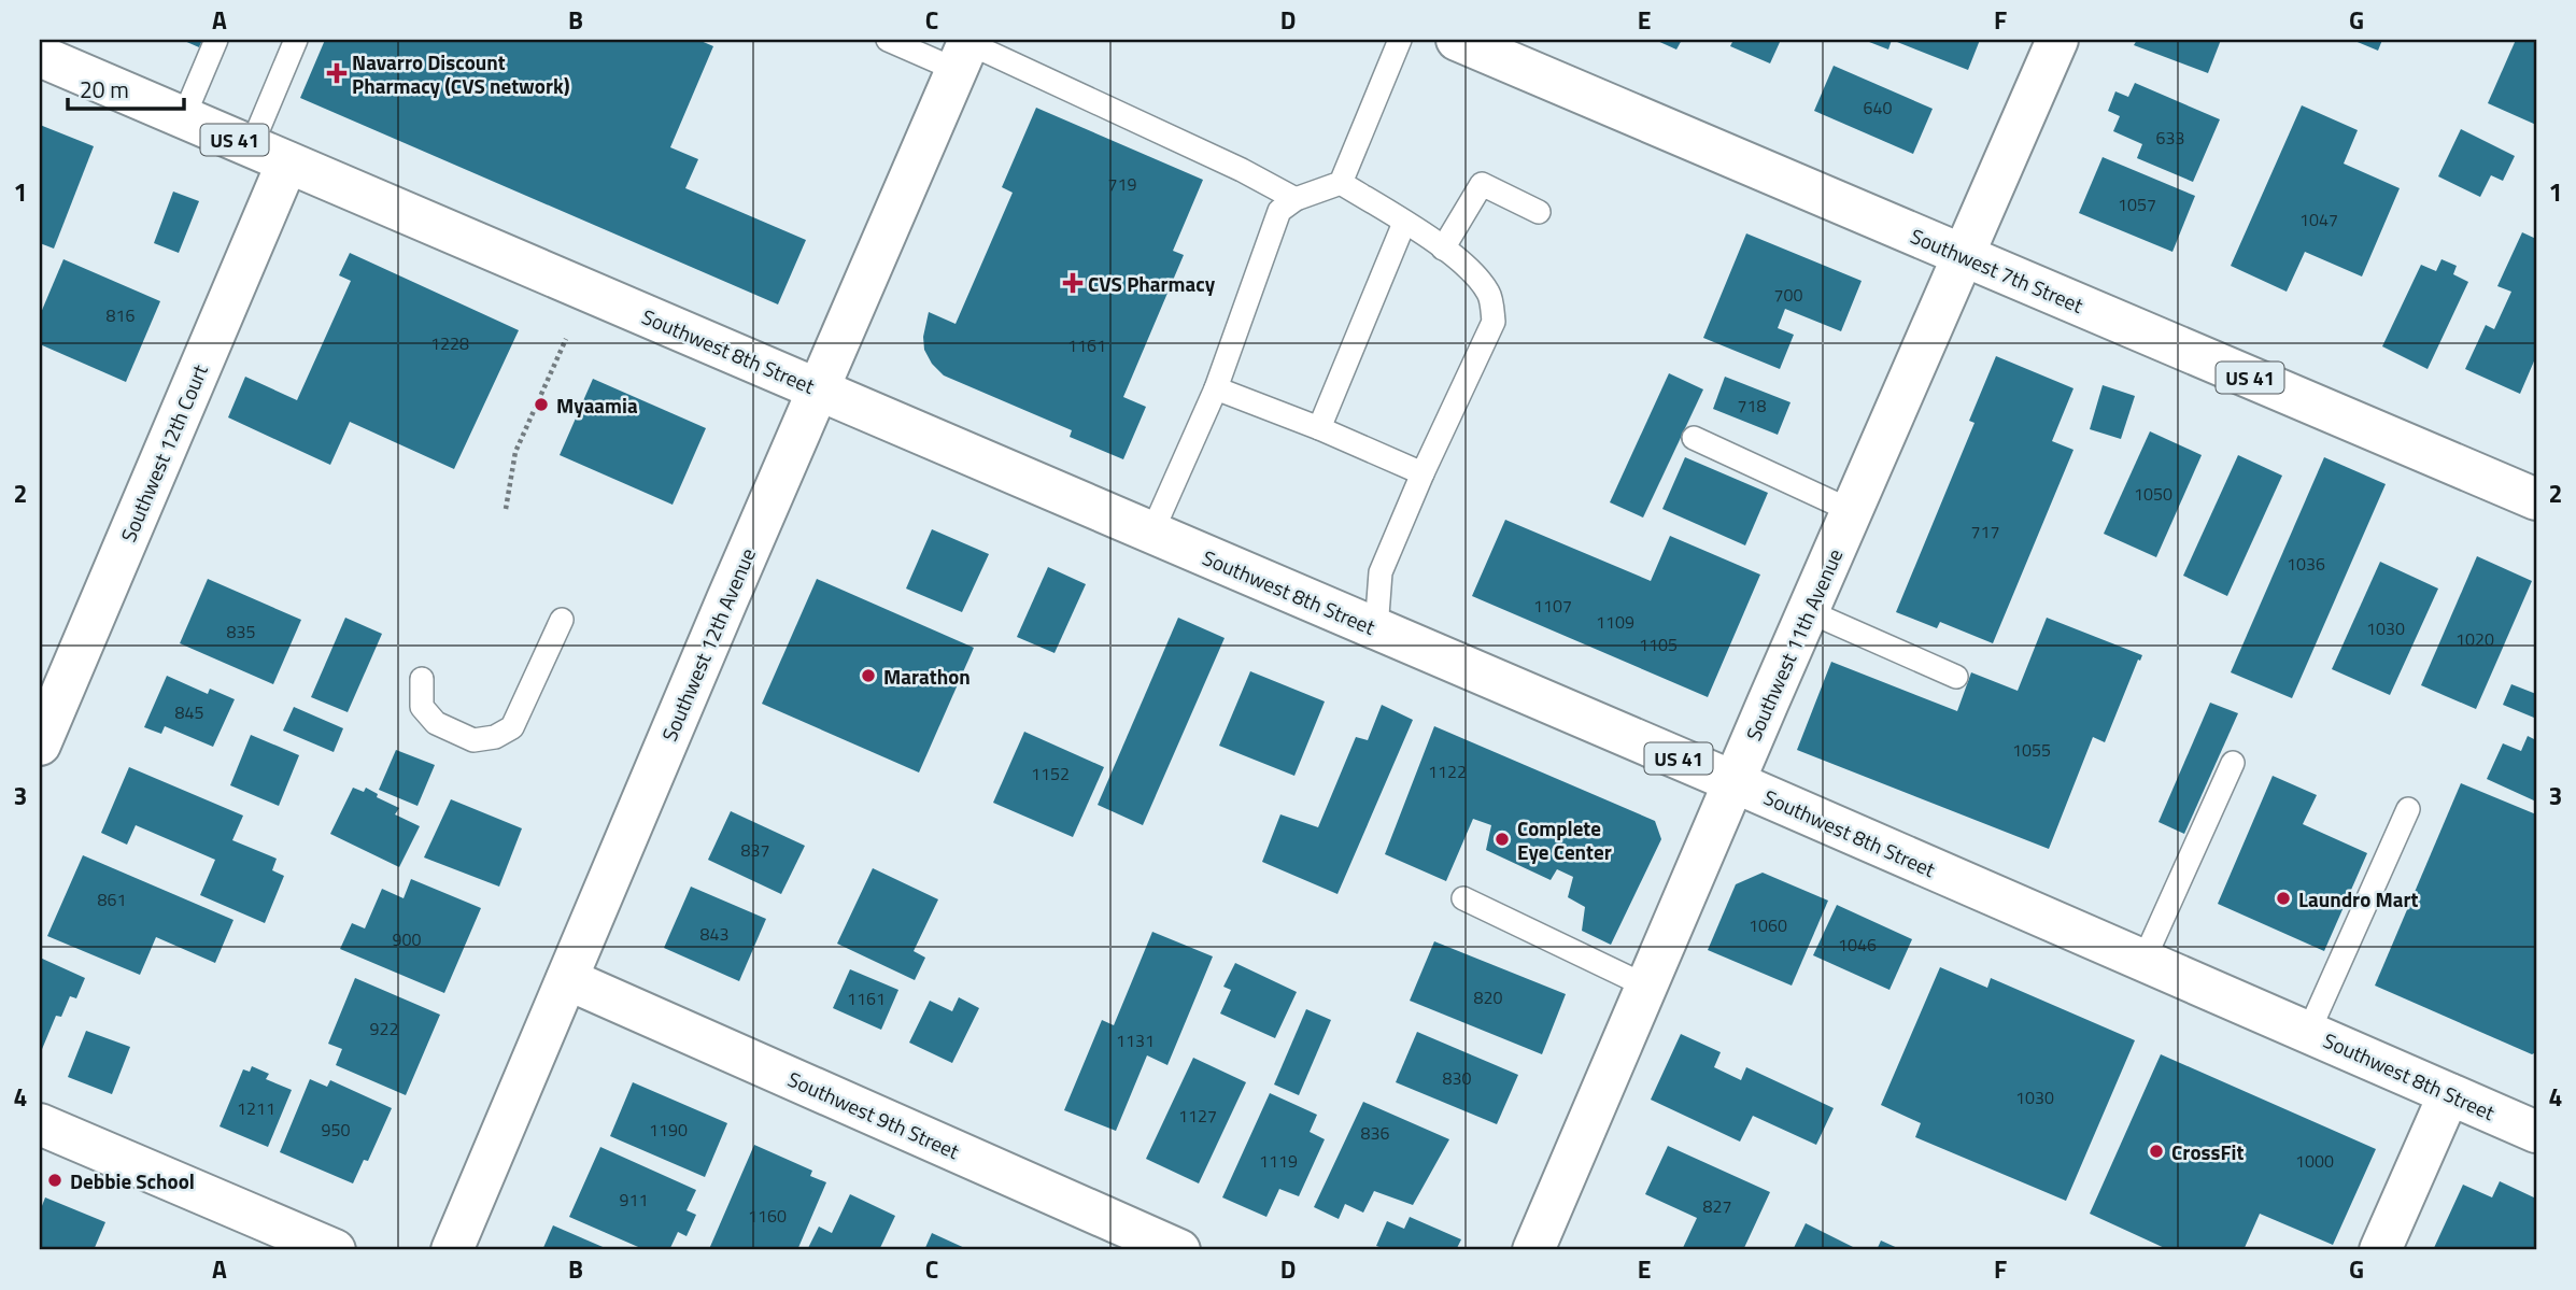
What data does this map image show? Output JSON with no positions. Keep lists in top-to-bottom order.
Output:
{
  "streets": {
    "main road": [
      "US 41",
      "Southwest 7th Street",
      "Southwest 8th Street",
      "Southwest 12th Court",
      "Southwest 12th Avenue",
      "Southwest 11th Avenue",
      "Southwest 9th Street"
    ]
  },
  "crossings": [
    ["Southwest 7th Street", "Southwest 11th Avenue"],
    ["Southwest 8th Street", "Southwest 12th Court"],
    ["Southwest 8th Street", "Southwest 12th Avenue"],
    ["Southwest 8th Street", "Southwest 11th Avenue"],
    ["Southwest 12th Avenue", "Southwest 9th Street"]
  ],
  "places": {
    "health": ["Navarro Discount Pharmacy (CVS network)", "CVS Pharmacy"],
    "other": [
      "Myaamia",
      "Marathon",
      "Complete Eye Center",
      "Laundro Mart",
      "CrossFit",
      "Debbie School"
    ]
  },
  "house_numbers": [
    "640",
    "633",
    "719",
    "1057",
    "1047",
    "700",
    "816",
    "1228",
    "1161",
    "718",
    "1050",
    "717",
    "1036",
    "1107",
    "1109",
    "1030",
    "835",
    "1020",
    "1105",
    "845",
    "1055",
    "1122",
    "1152",
    "837",
    "861",
    "1060",
    "843",
    "900",
    "1046",
    "820",
    "1161",
    "922",
    "1131",
    "830",
    "1030",
    "1211",
    "1127",
    "950",
    "1190",
    "836",
    "1119",
    "1000",
    "911",
    "827",
    "1160"
  ],
  "scale_bar": "20 m",
  "grid": {
    "columns": [
      "A",
      "B",
      "C",
      "D",
      "E",
      "F",
      "G"
    ],
    "rows": [
      "1",
      "2",
      "3",
      "4"
    ]
  }
}
